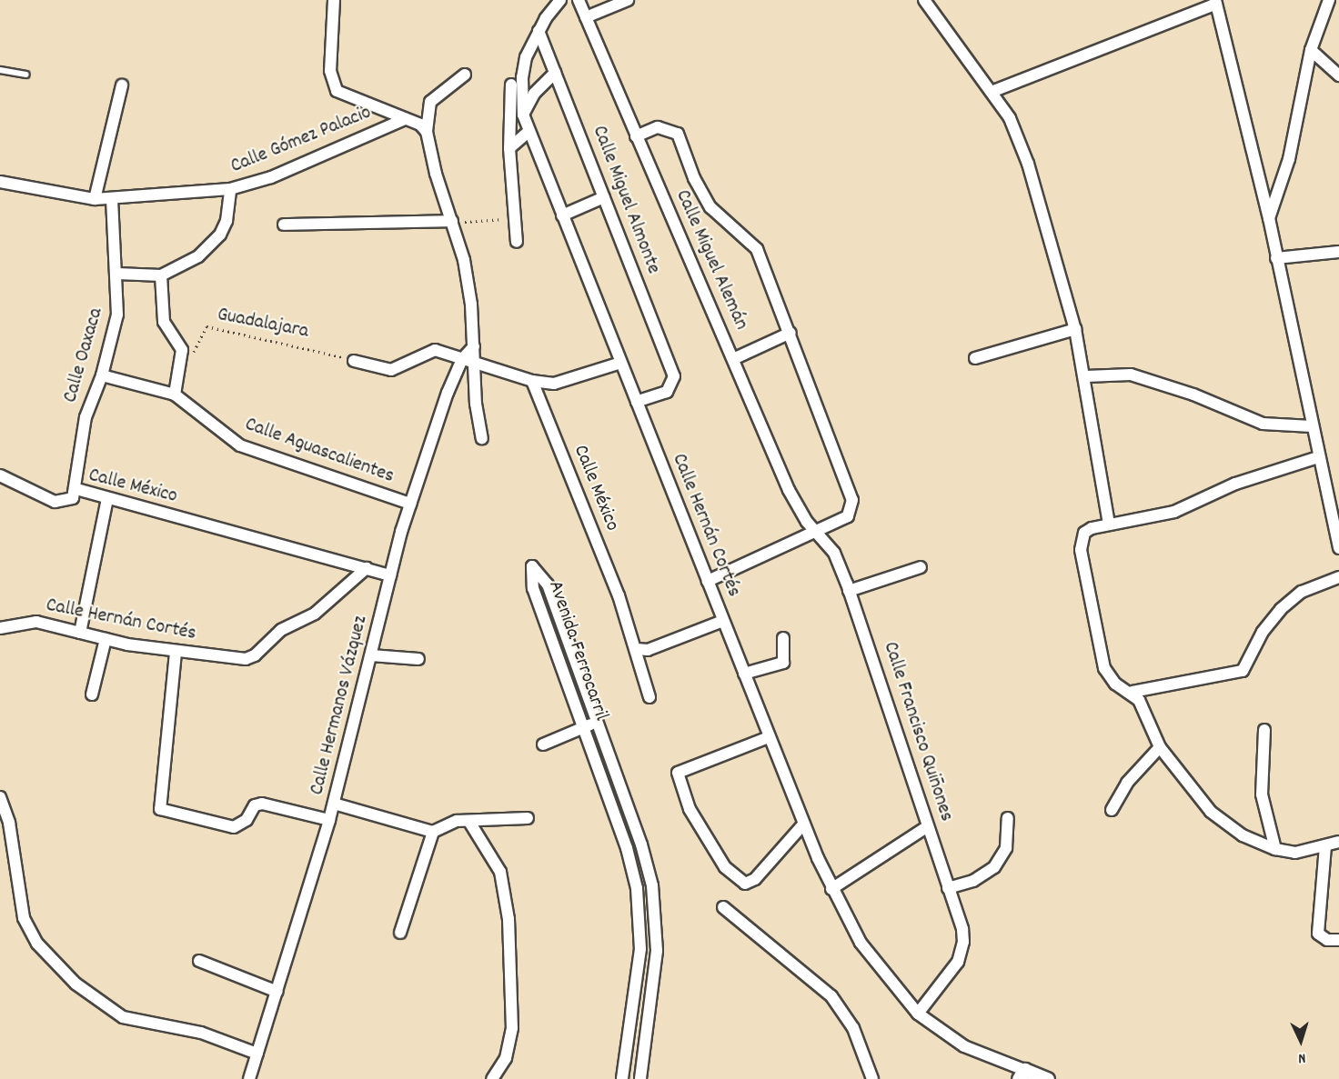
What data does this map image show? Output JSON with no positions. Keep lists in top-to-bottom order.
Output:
{
  "streets": {
    "street": [
      "Calle Gómez Palacio",
      "Calle Miguel Almonte",
      "Calle Miguel Alemán",
      "Calle Oaxaca",
      "Calle Aguascalientes",
      "Calle México",
      "Calle Hernán Cortés",
      "Avenida Ferrocarril",
      "Calle Hermanos Vázquez",
      "Calle Francisco Quiñones"
    ],
    "path": ["Guadalajara"]
  },
  "crossings": [
    ["Calle Gómez Palacio", "Calle Oaxaca"],
    ["Calle Miguel Almonte", "Calle Hernán Cortés"],
    ["Calle Miguel Alemán", "Calle Francisco Quiñones"],
    ["Calle Oaxaca", "Calle Aguascalientes"],
    ["Calle Oaxaca", "Calle México"],
    ["Calle Aguascalientes", "Calle Hermanos Vázquez"],
    ["Calle México", "Calle Hernán Cortés"],
    ["Calle México", "Calle Hermanos Vázquez"],
    ["Calle Hernán Cortés", "Calle Francisco Quiñones"]
  ],
  "north": "bottom"
}
